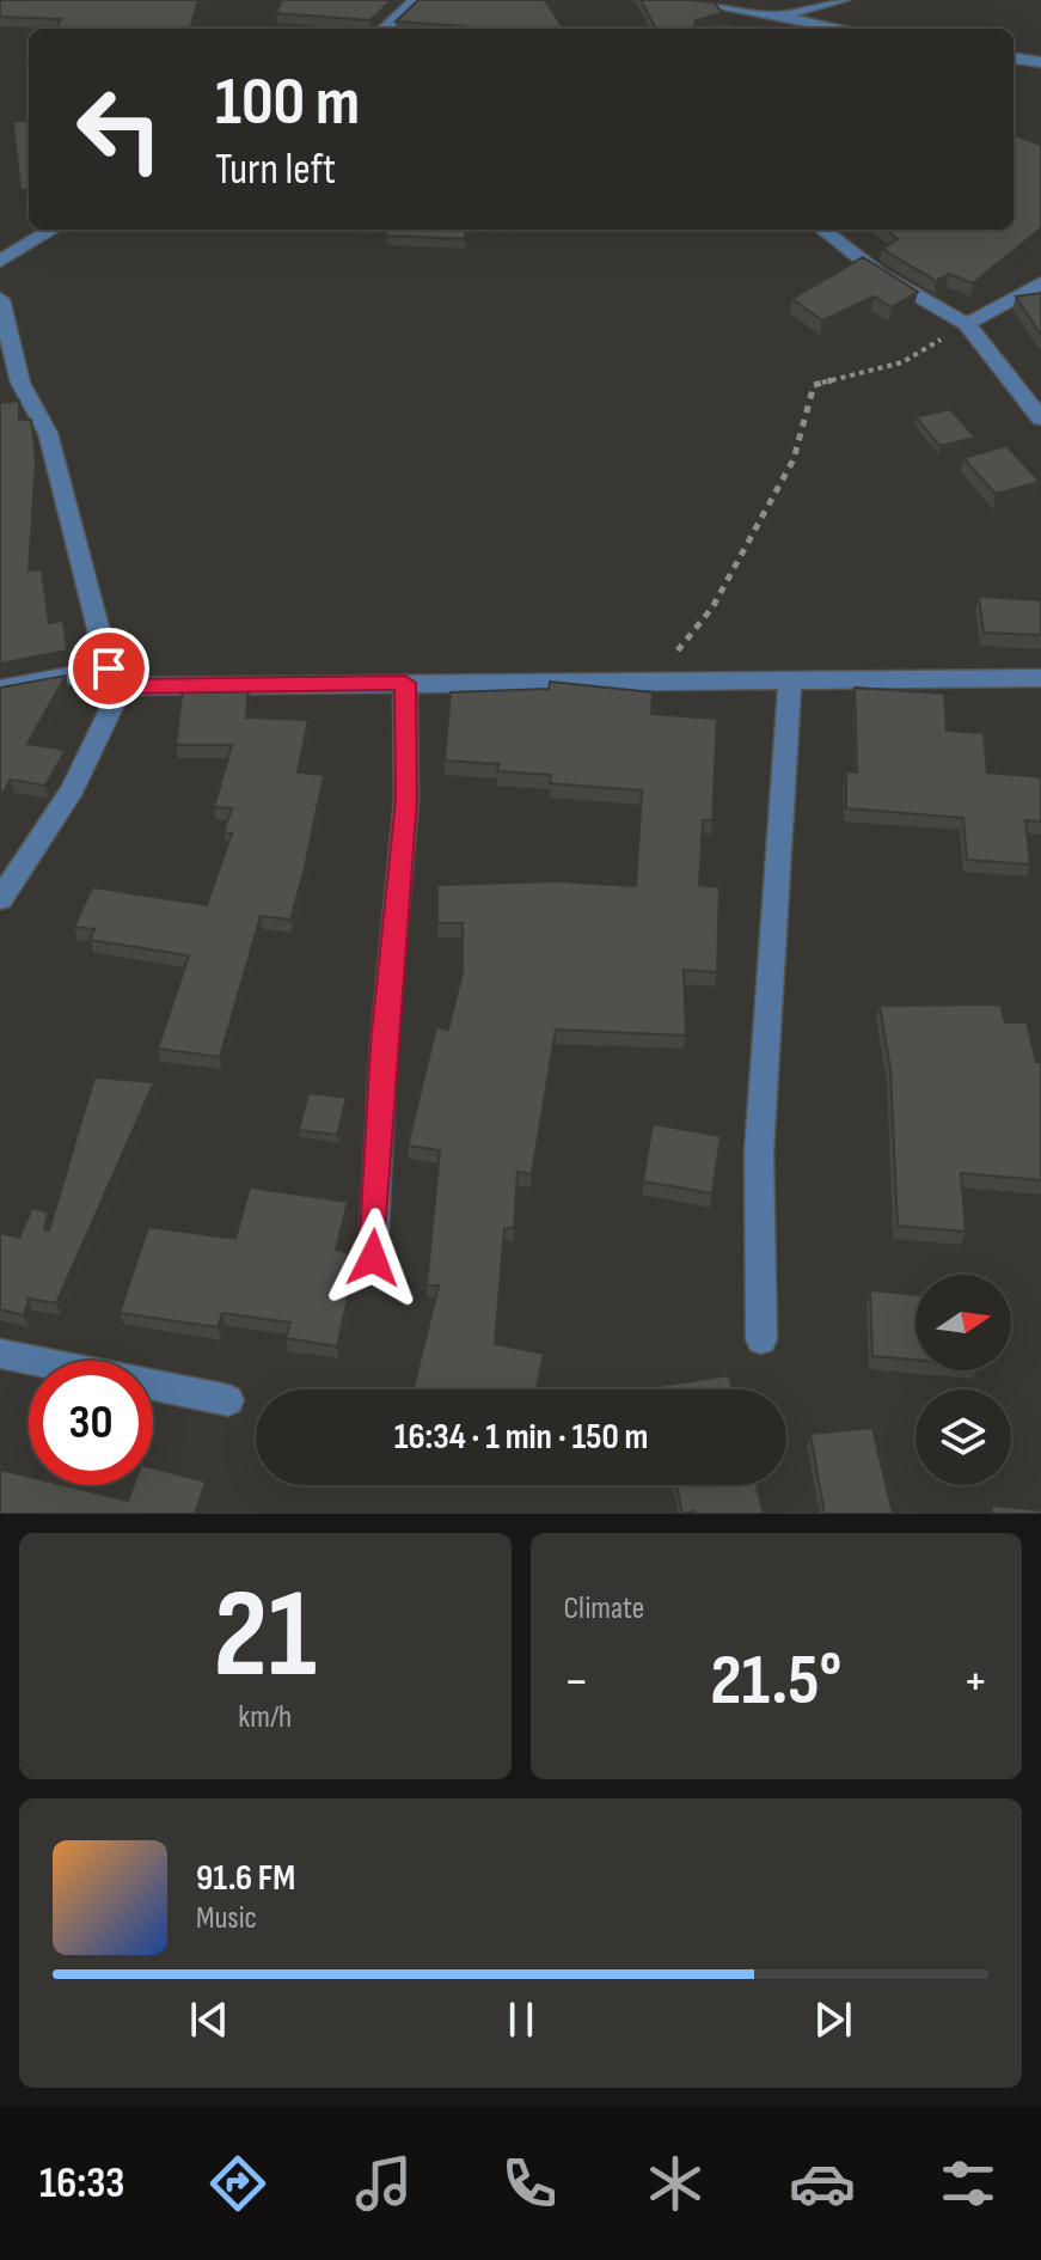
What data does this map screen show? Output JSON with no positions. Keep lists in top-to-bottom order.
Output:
{
  "north": "right",
  "page": {
    "turn": ["100 m", "Turn left"],
    "limit": "30",
    "trip": "16:34 · 1 min · 150 m",
    "tile": [
      ["21", "km/h"],
      "Climate"
    ],
    "heat": ["−", "21.5°", "+"],
    "song": ["91.6 FM", "Music"],
    "tabs": "16:33"
  }
}
